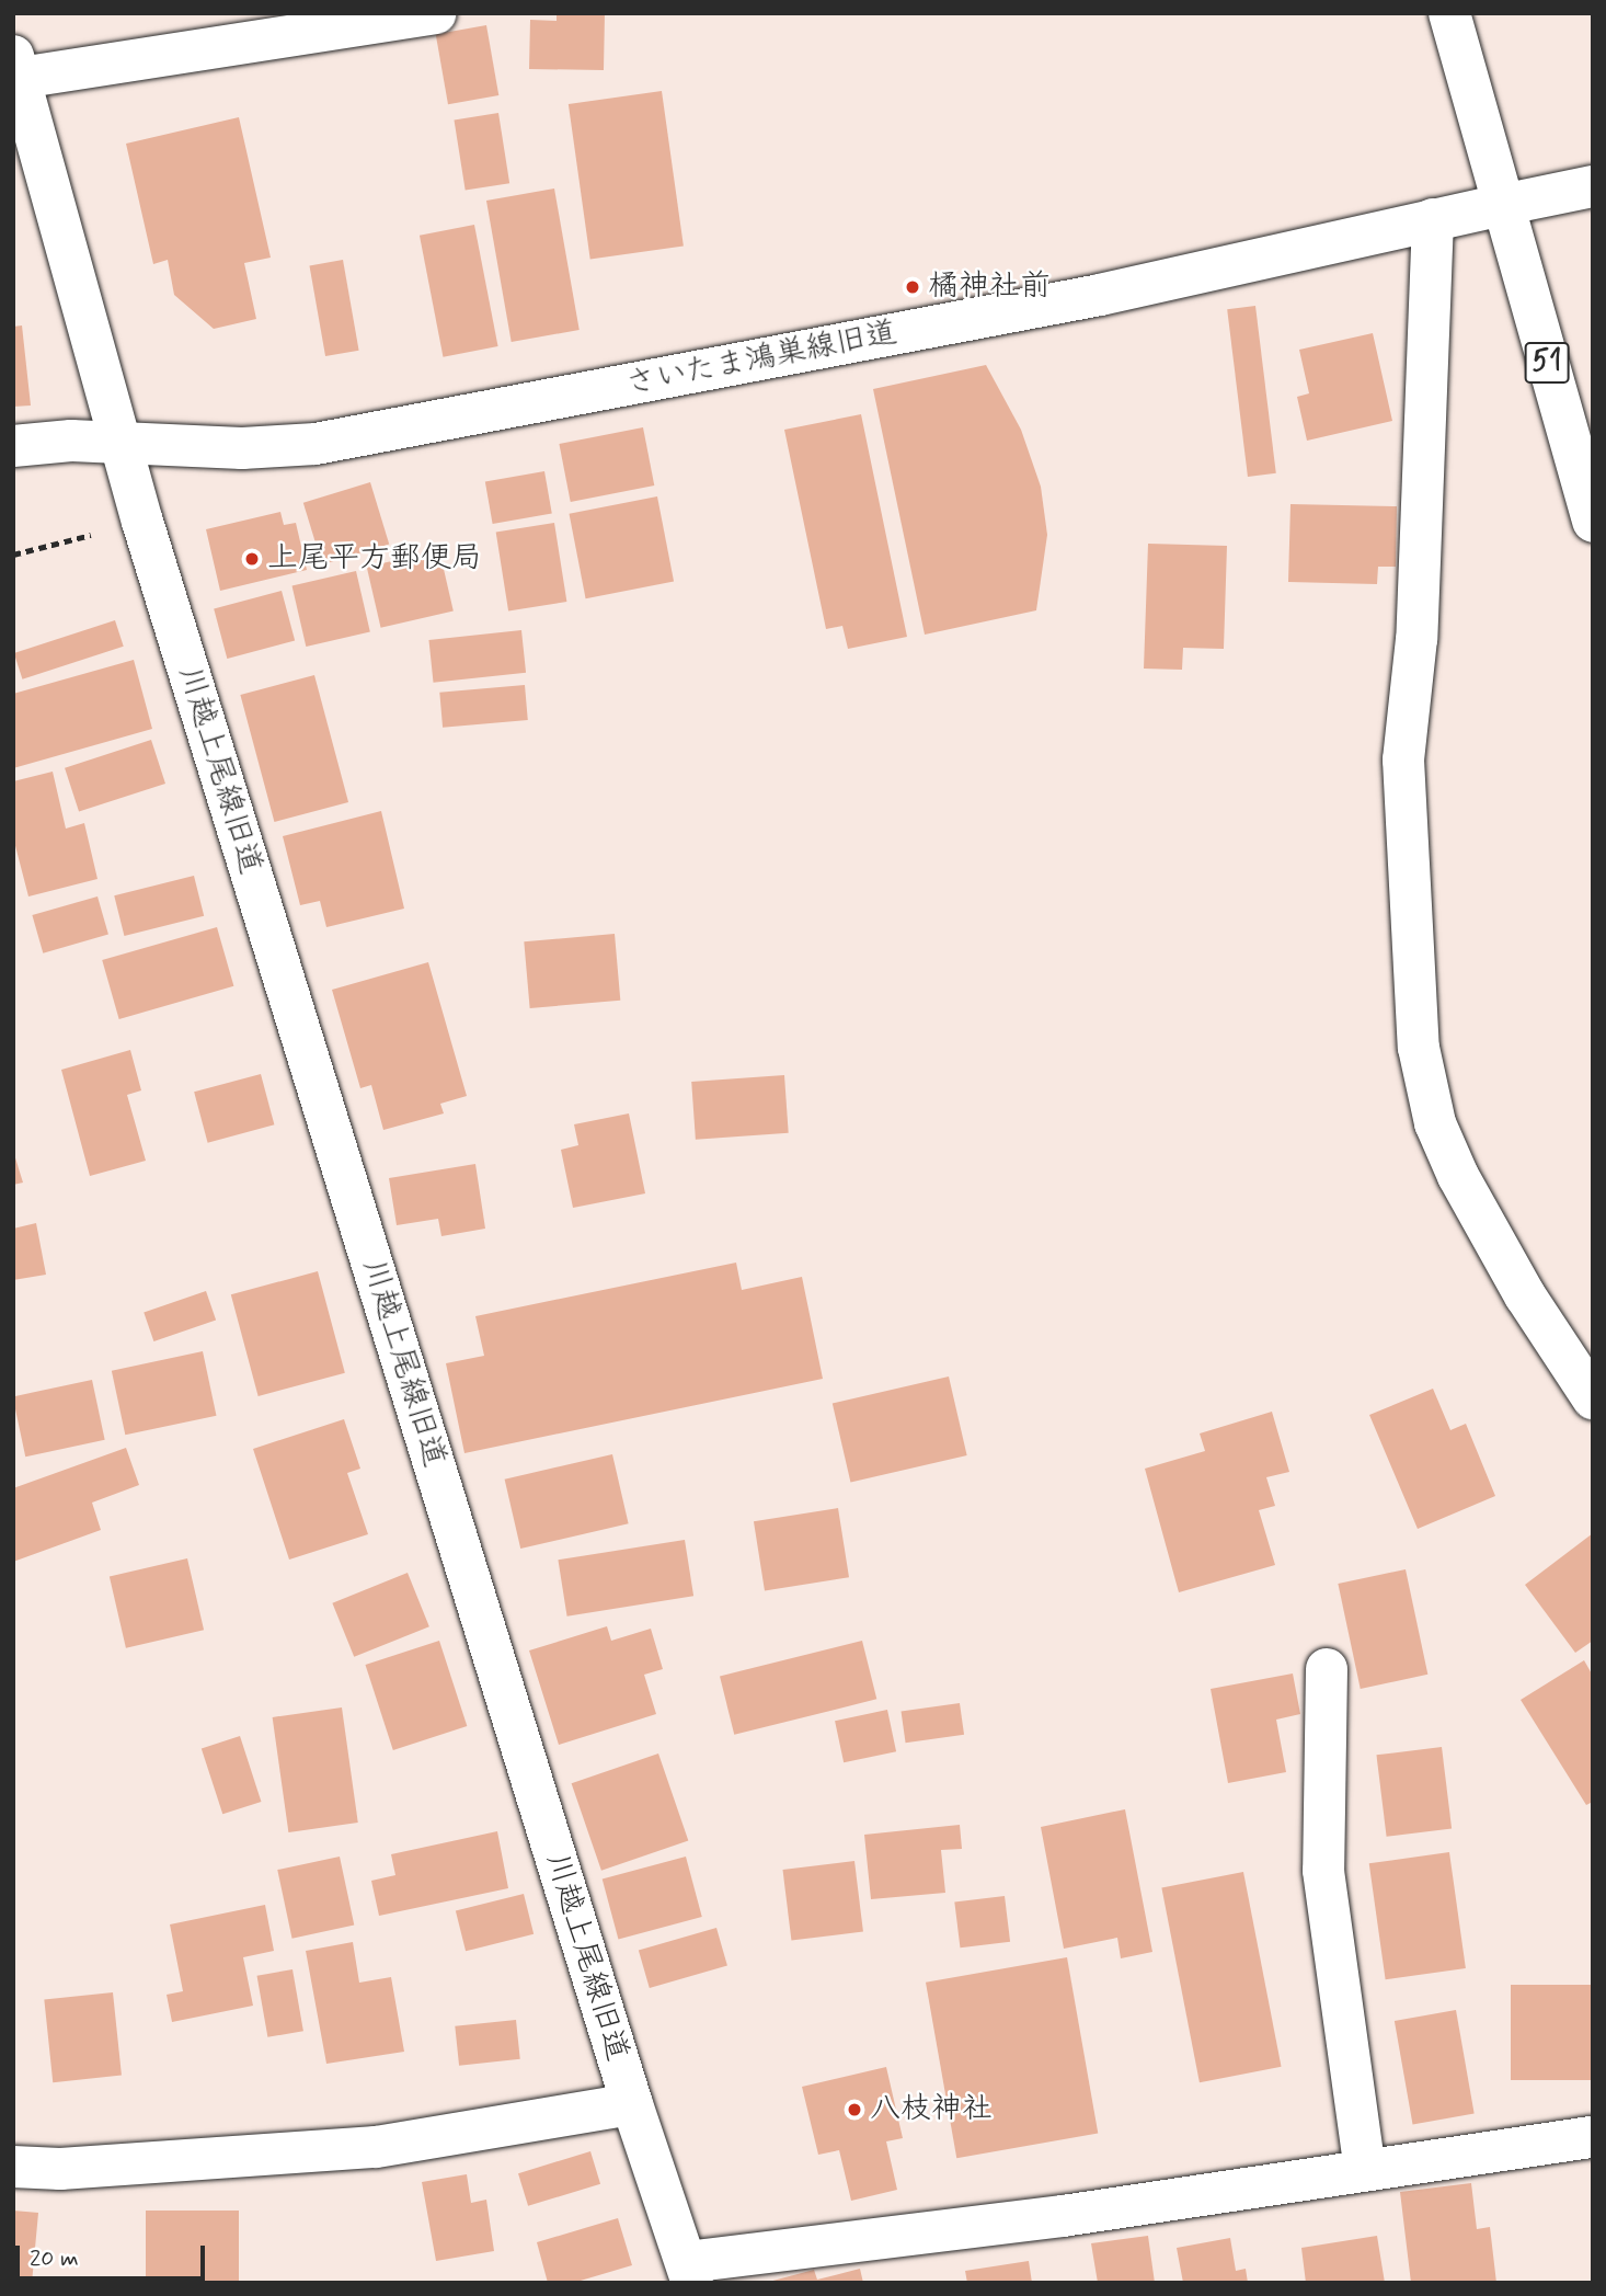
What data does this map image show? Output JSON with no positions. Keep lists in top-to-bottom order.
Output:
{
  "streets": {
    "street": ["さいたま鴻巣線旧道", "51", "川越上尾線旧道"]
  },
  "crossings": [
    ["さいたま鴻巣線旧道", "51"],
    ["さいたま鴻巣線旧道", "川越上尾線旧道"]
  ],
  "places": ["橘神社前", "上尾平方郵便局", "八枝神社"],
  "scale_bar": "20 m"
}
